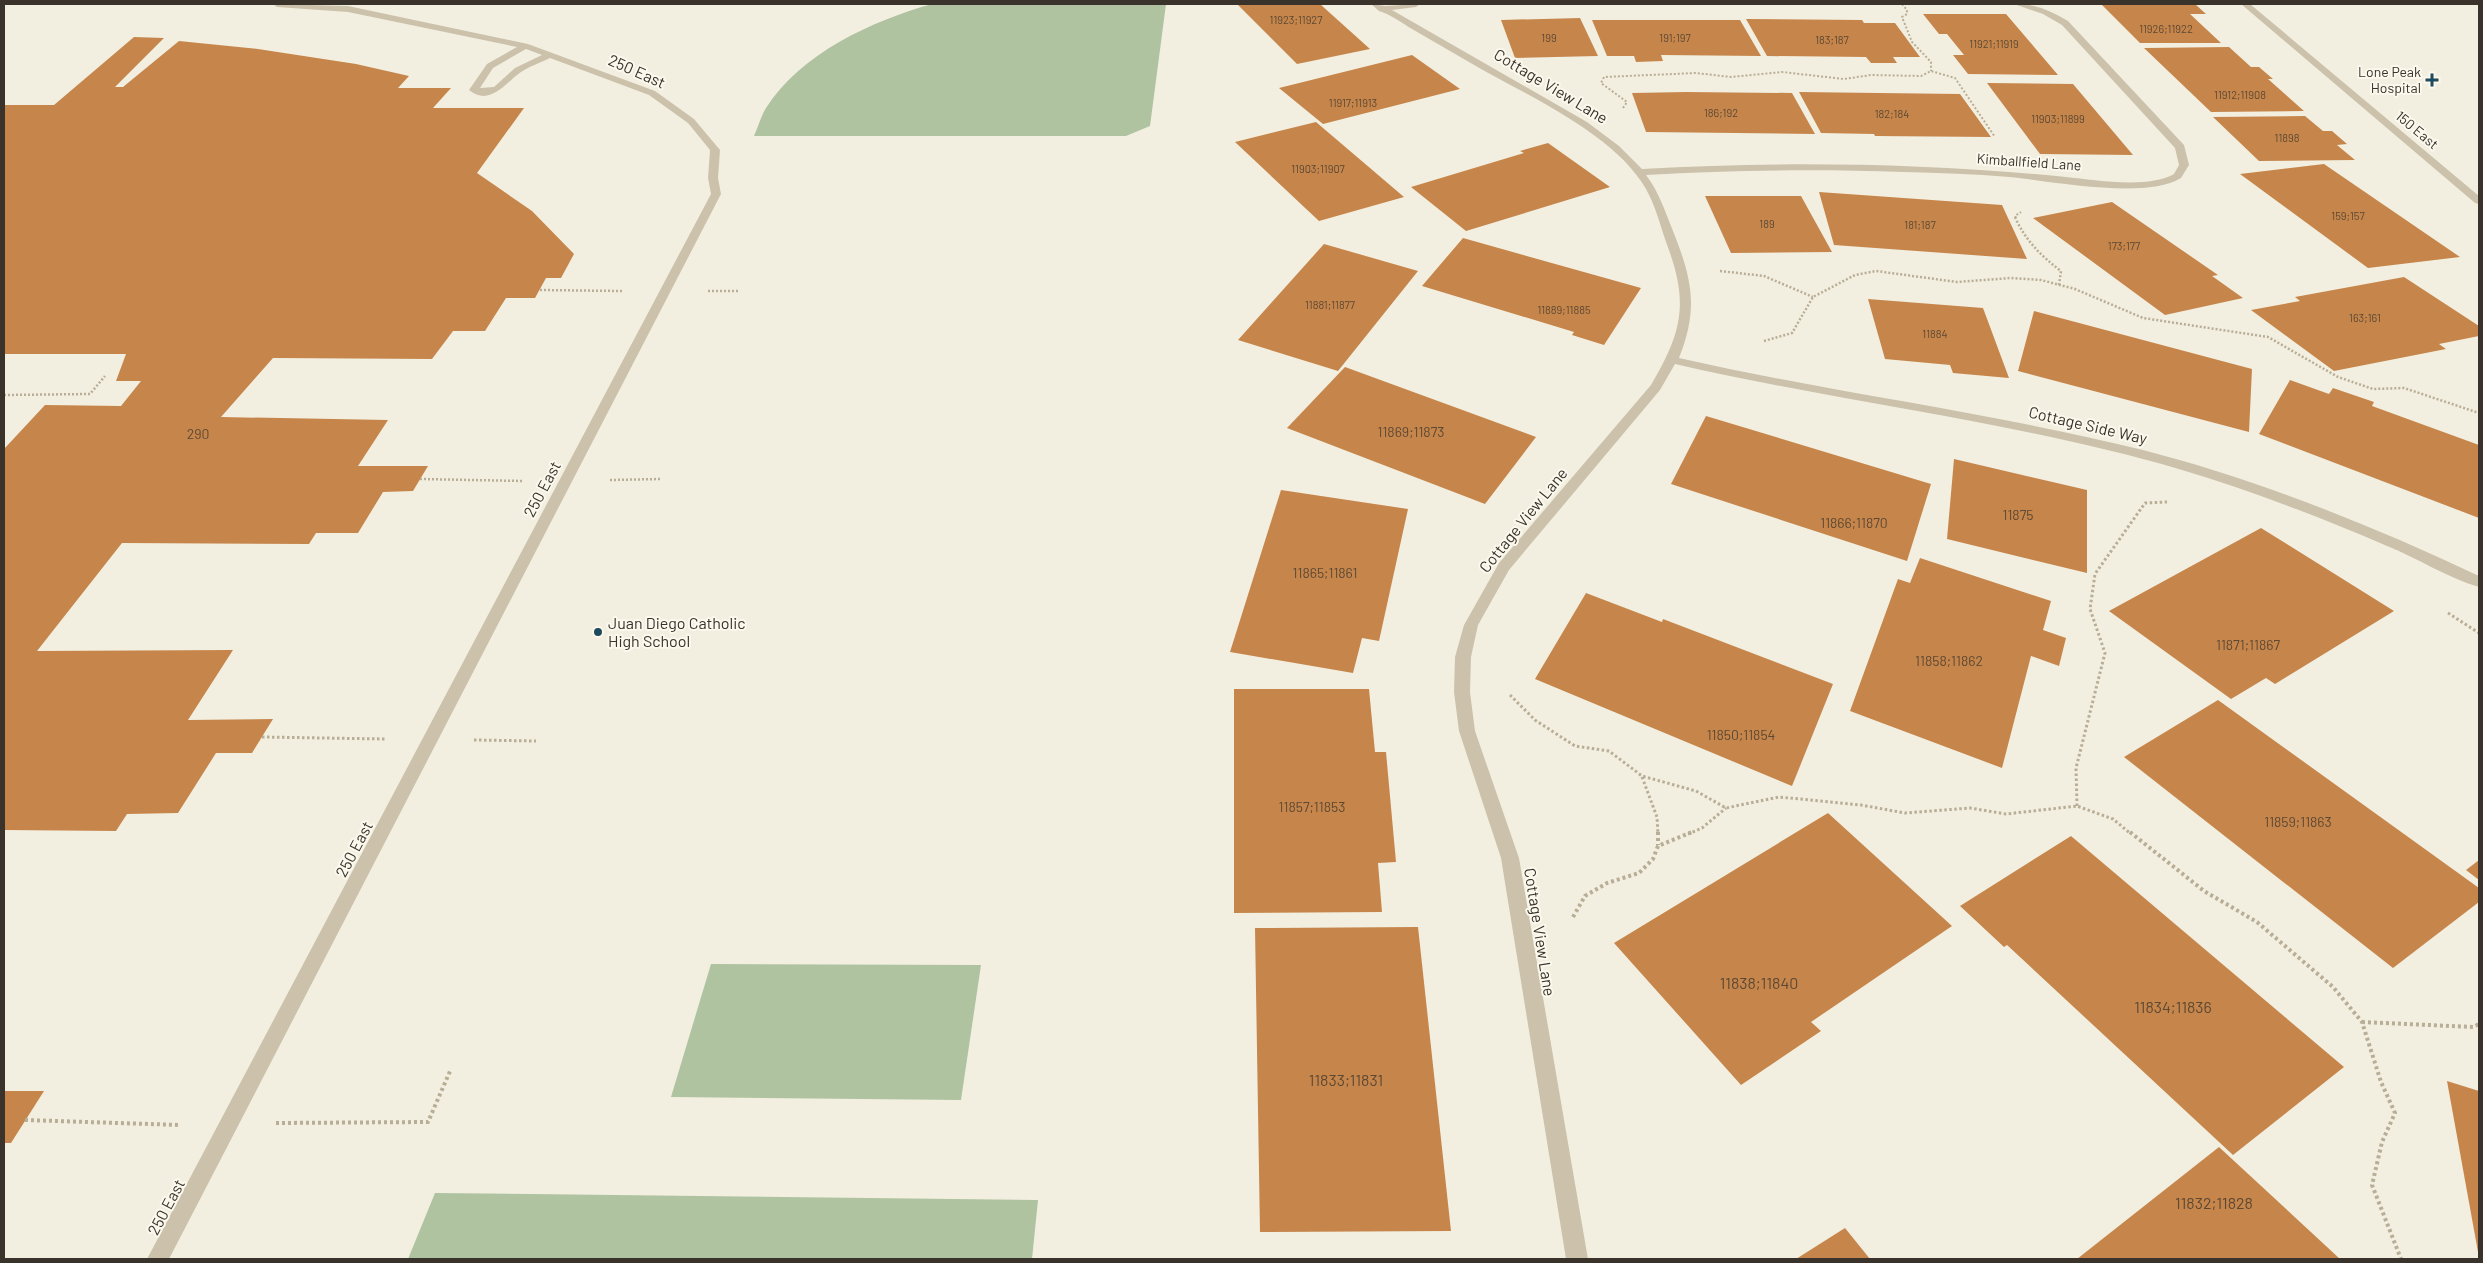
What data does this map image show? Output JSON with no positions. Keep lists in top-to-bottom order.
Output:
{
  "streets": {
    "street": [
      "250 East",
      "Cottage View Lane",
      "150 East",
      "Kimballfield Lane",
      "Cottage Side Way"
    ]
  },
  "crossings": [
    ["Cottage View Lane", "Kimballfield Lane"],
    ["Cottage View Lane", "Cottage Side Way"]
  ],
  "places": {
    "health": ["Lone Peak Hospital"],
    "other": ["Juan Diego Catholic High School"]
  },
  "house_numbers": [
    "11923;11927",
    "11926;11922",
    "199",
    "191;197",
    "183;187",
    "11921;11919",
    "11912;11908",
    "11917;11913",
    "186;192",
    "182;184",
    "11903;11899",
    "11898",
    "11903;11907",
    "159;157",
    "189",
    "181;187",
    "173;177",
    "11881;11877",
    "11889;11885",
    "163;161",
    "11884",
    "11869;11873",
    "290",
    "11875",
    "11866;11870",
    "11865;11861",
    "11871;11867",
    "11858;11862",
    "11850;11854",
    "11857;11853",
    "11859;11863",
    "11838;11840",
    "11834;11836",
    "11833;11831",
    "11832;11828"
  ]
}
